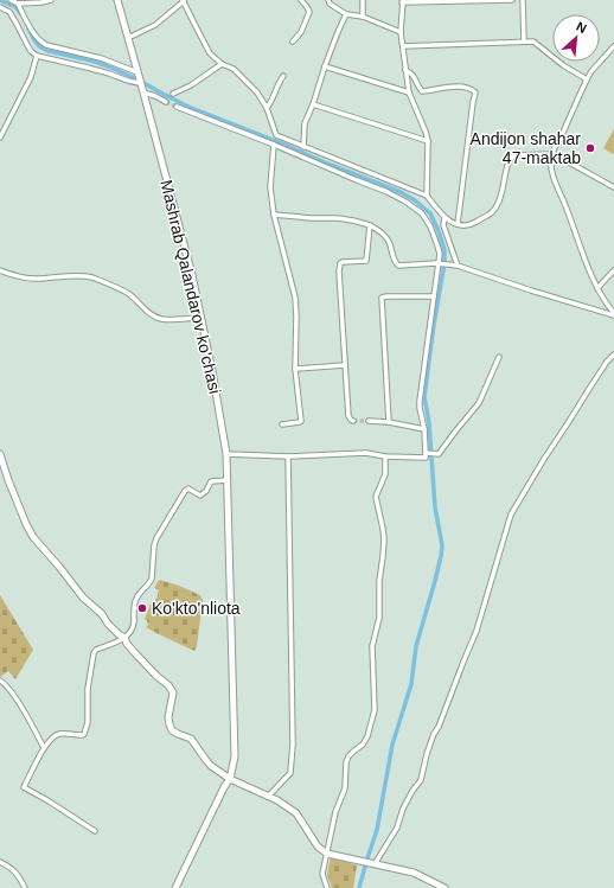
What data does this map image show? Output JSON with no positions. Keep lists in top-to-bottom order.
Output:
{
  "streets": {
    "main road": ["Mashrab Qalandarov ko'chasi"]
  },
  "places": ["Andijon shahar 47-maktab", "Ko'kto'nliota"],
  "north": "top right"
}
